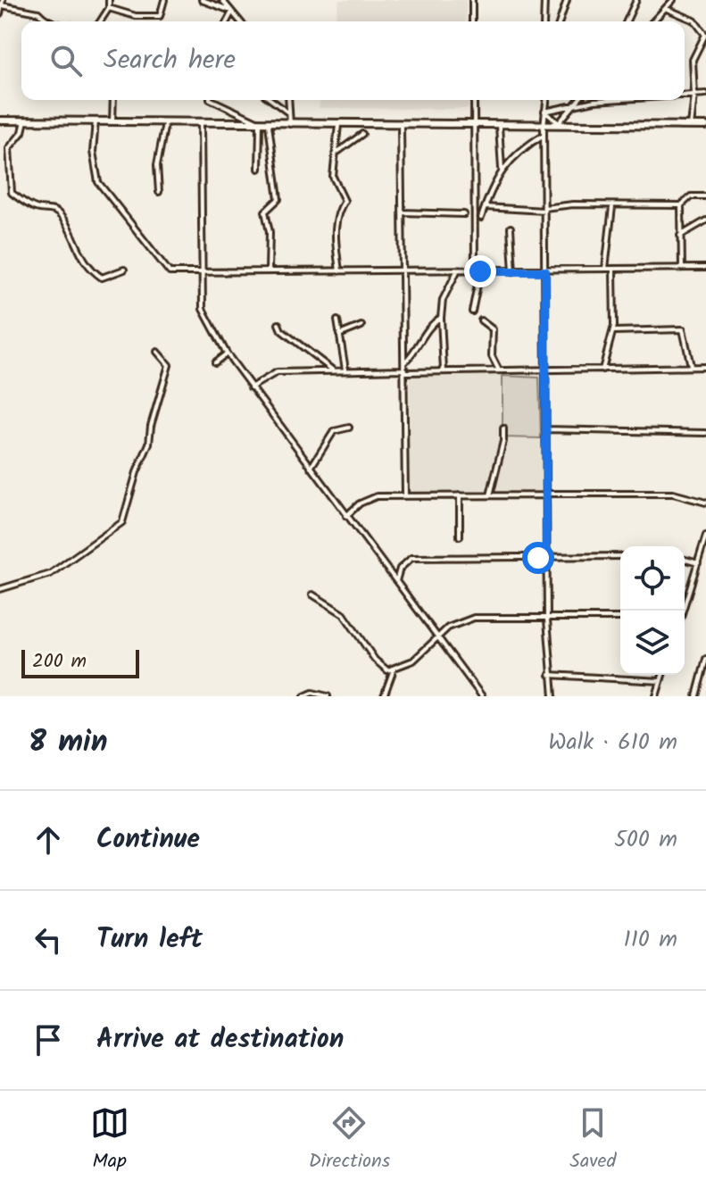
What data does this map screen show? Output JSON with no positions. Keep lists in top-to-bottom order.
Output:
{
  "scale_bar": "200 m",
  "page": {
    "search": "Search here",
    "scale": "200 m",
    "heading": ["8 min", "Walk · 610 m"],
    "list": [
      ["Continue", "500 m"],
      ["Turn left", "110 m"],
      "Arrive at destination"
    ],
    "nav": ["Map", "Directions", "Saved"]
  }
}
